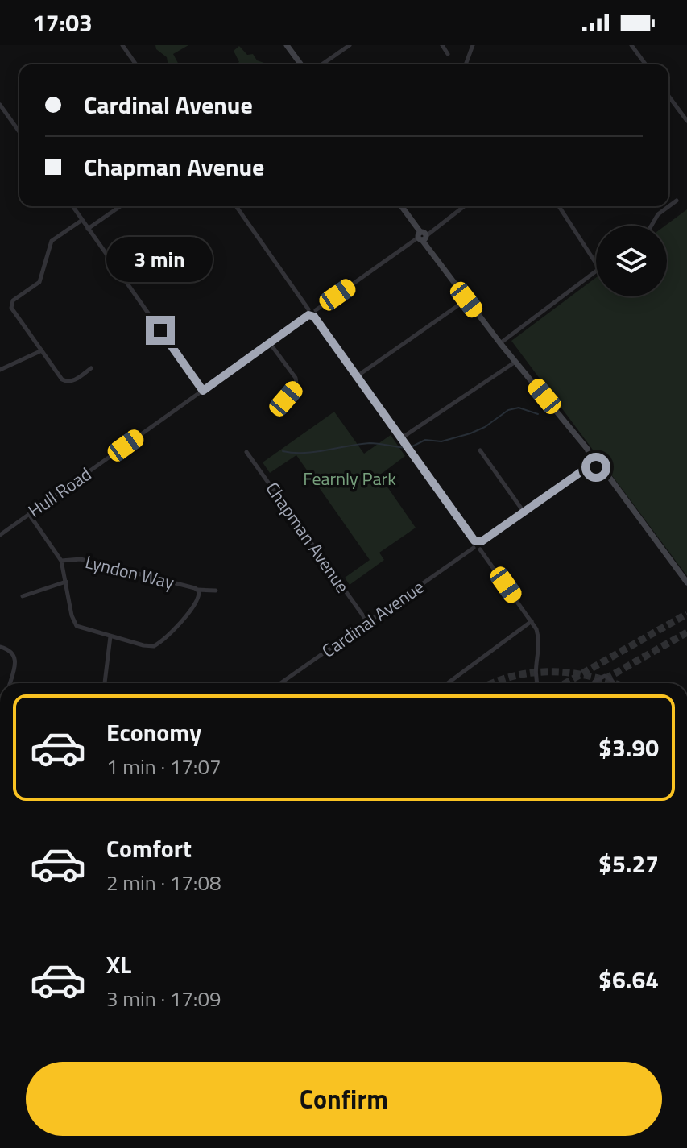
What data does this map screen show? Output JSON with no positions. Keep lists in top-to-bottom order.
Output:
{
  "streets": {
    "street": [
      "Hull Road",
      "Chapman Avenue",
      "Lyndon Way",
      "Cardinal Avenue"
    ]
  },
  "crossings": [
    ["Hull Road", "Lyndon Way"],
    ["Chapman Avenue", "Cardinal Avenue"]
  ],
  "parks": ["Fearnly Park"],
  "page": {
    "status": "17:03",
    "banner": ["Cardinal Avenue", "Chapman Avenue"],
    "bubble": "3 min",
    "list": [
      {
        "name": "Economy",
        "note": "1 min · 17:07",
        "value": "$3.90"
      },
      {
        "name": "Comfort",
        "note": "2 min · 17:08",
        "value": "$5.27"
      },
      {
        "name": "XL",
        "note": "3 min · 17:09",
        "value": "$6.64"
      }
    ],
    "buttons": "Confirm"
  }
}
